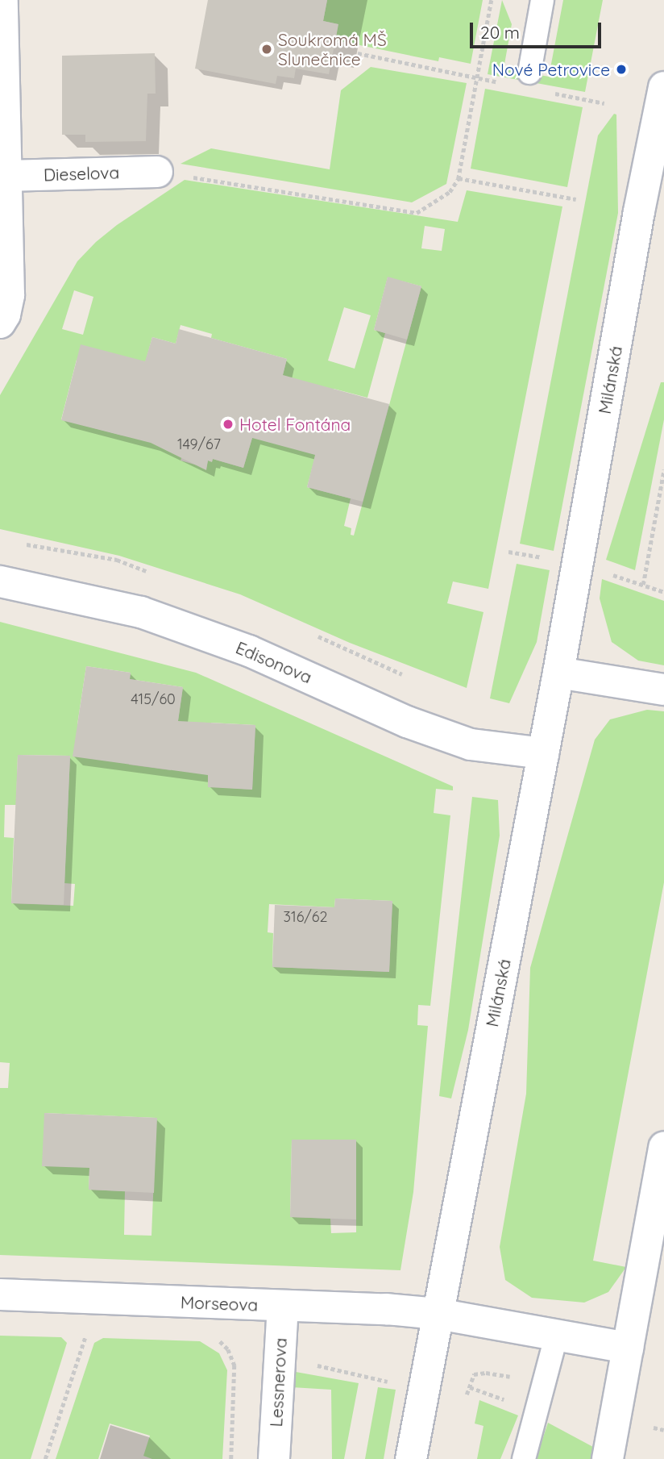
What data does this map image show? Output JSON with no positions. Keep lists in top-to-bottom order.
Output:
{
  "streets": {
    "street": [
      "Dieselova",
      "Milánská",
      "Edisonova",
      "Morseova",
      "Lessnerova"
    ]
  },
  "crossings": [
    ["Milánská", "Edisonova"],
    ["Milánská", "Morseova"],
    ["Morseova", "Lessnerova"]
  ],
  "places": ["Soukromá MŠ Slunečnice", "Nové Petrovice", "Hotel Fontána"],
  "house_numbers": ["149/67", "415/60", "316/62"],
  "scale_bar": "20 m"
}
